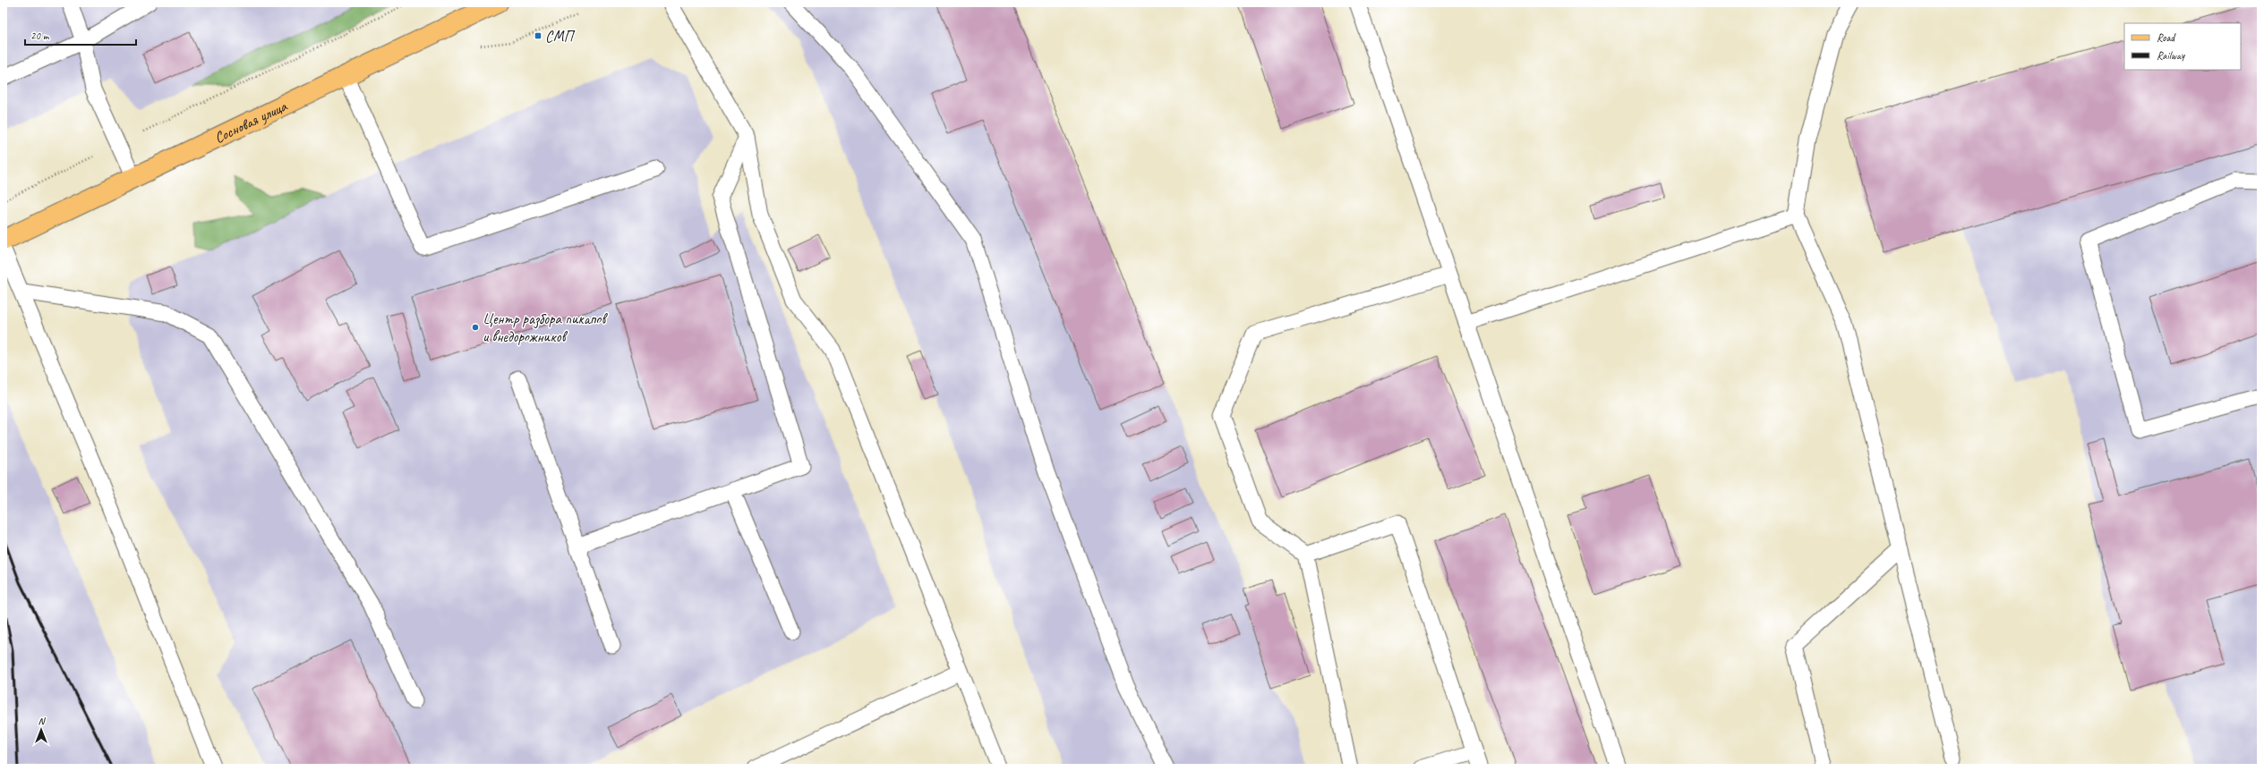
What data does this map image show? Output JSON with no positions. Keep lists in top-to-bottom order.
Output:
{
  "streets": {
    "main road": ["Сосновая улица"]
  },
  "places": {
    "transit": ["СМП"],
    "other": ["Центр разбора пикапов и внедорожников"]
  },
  "legend": ["Road", "Railway"],
  "scale_bar": "20 m",
  "north": "top"
}
